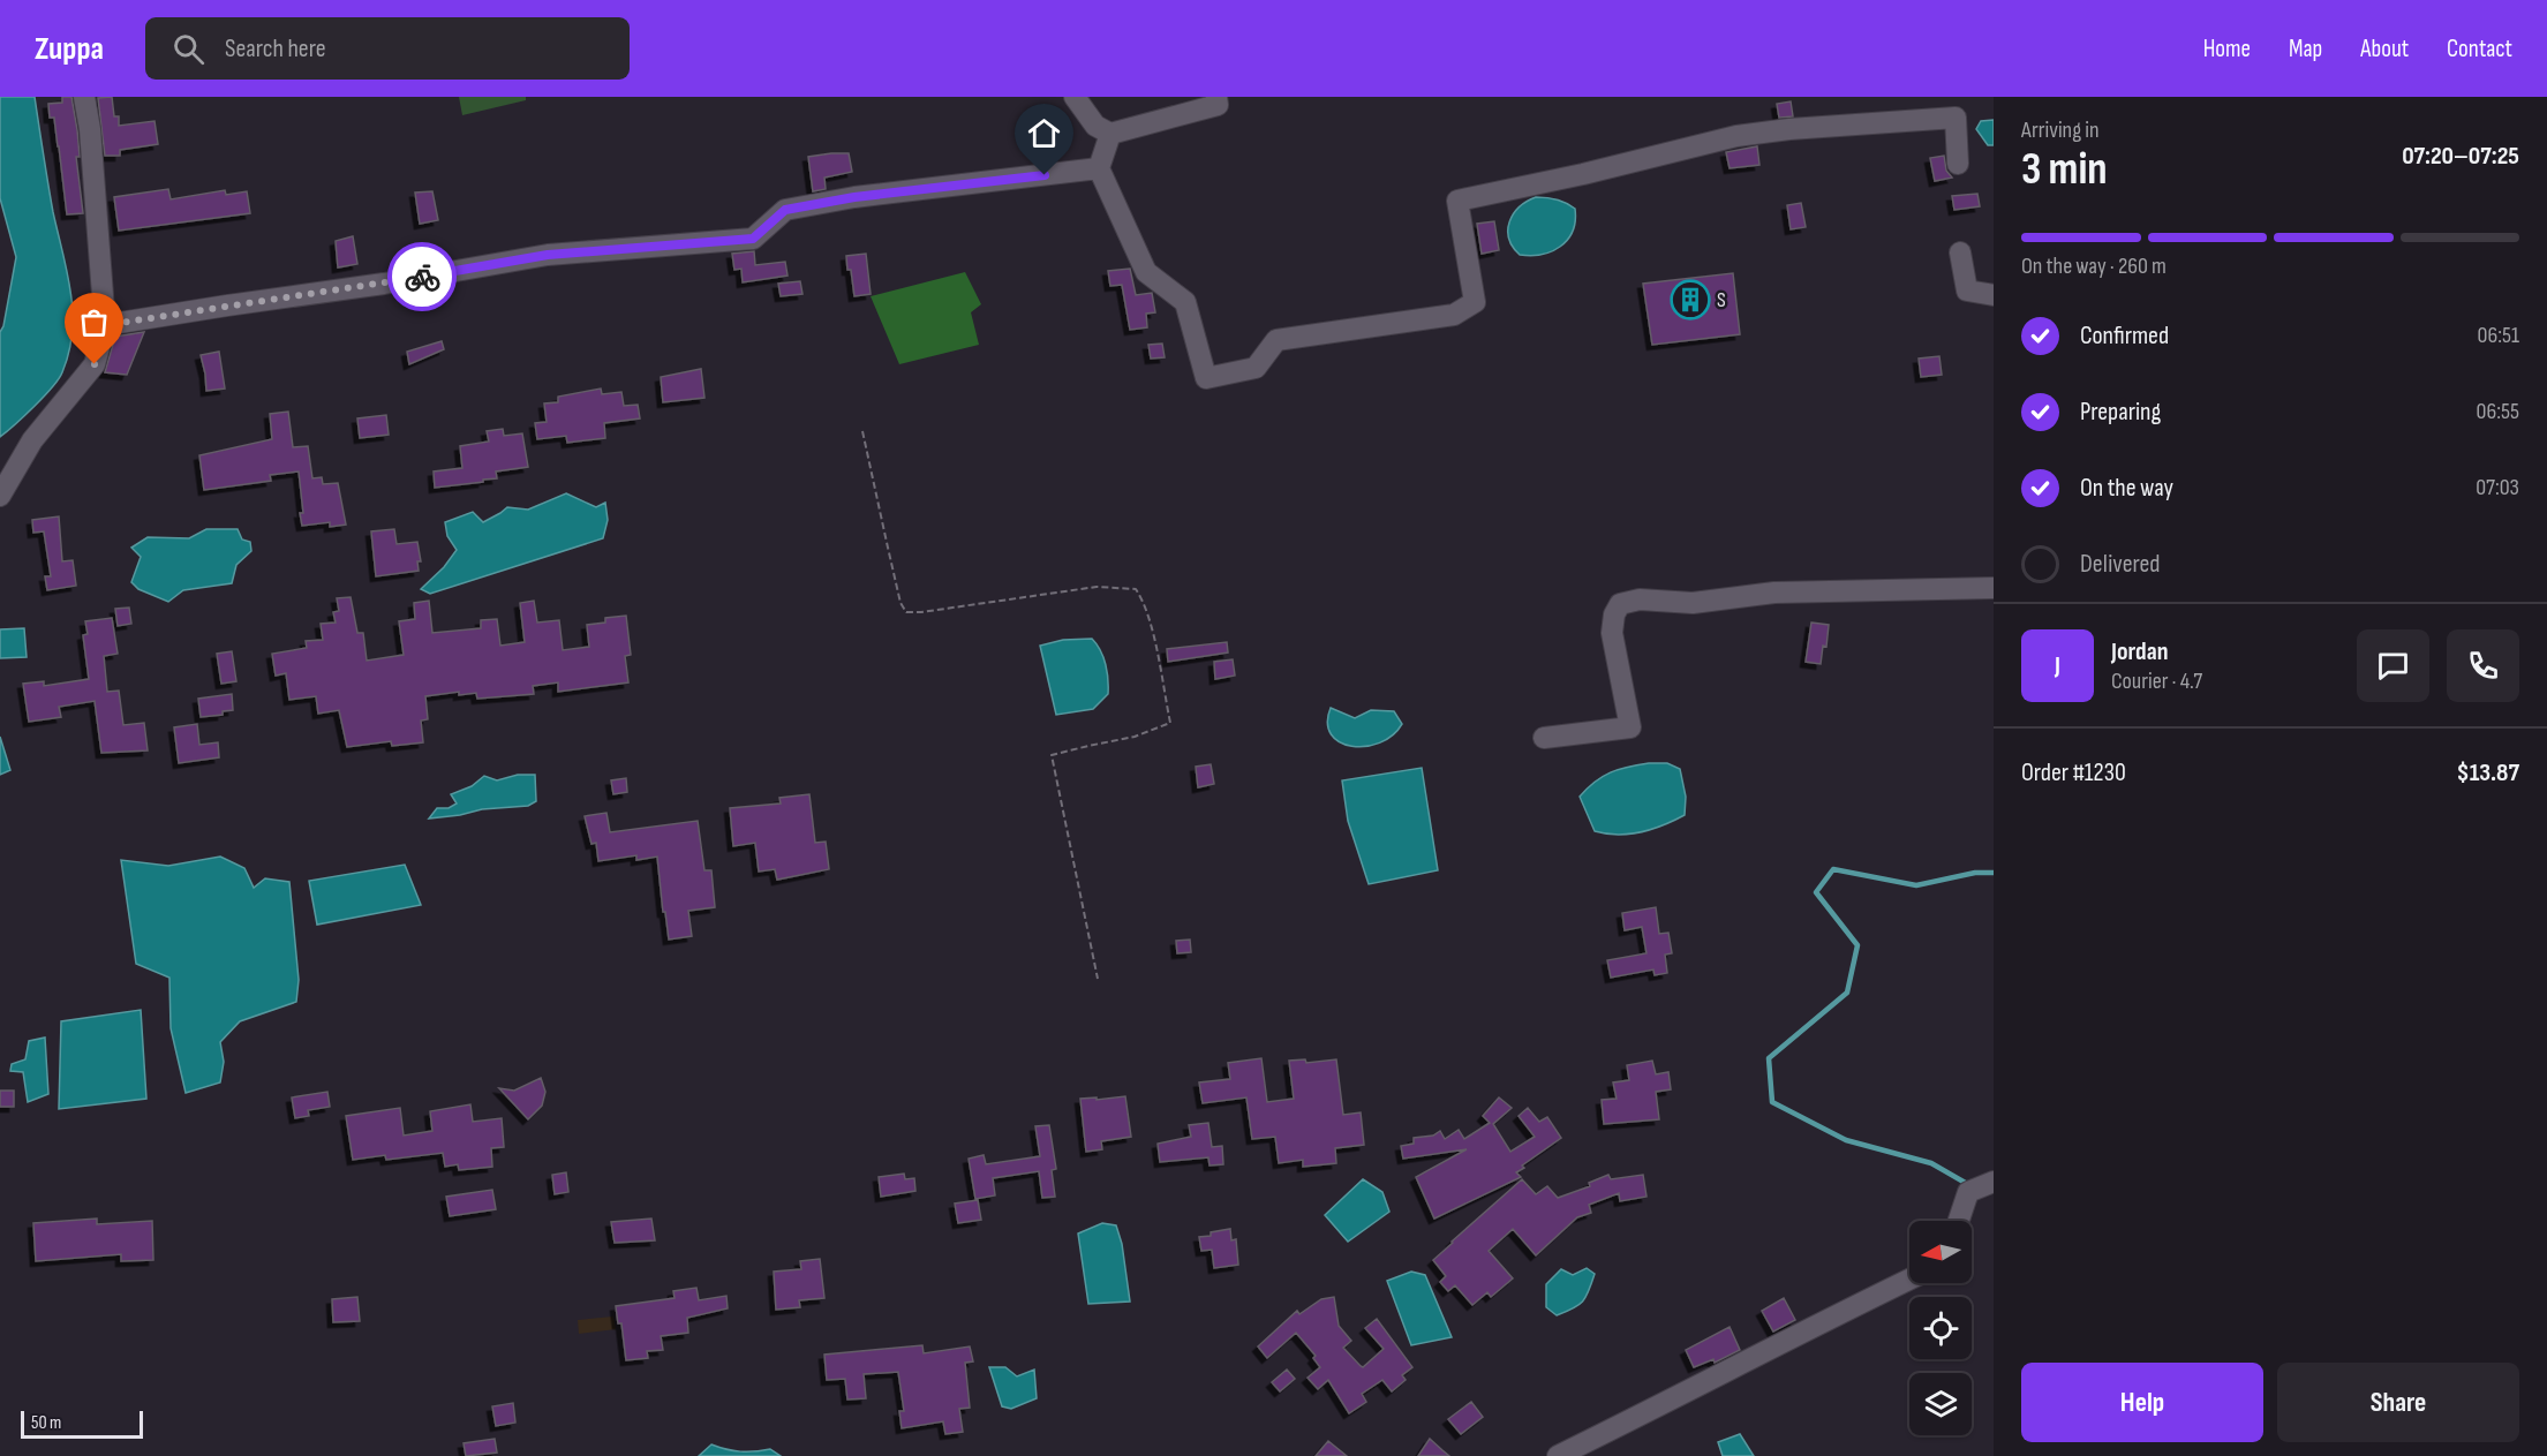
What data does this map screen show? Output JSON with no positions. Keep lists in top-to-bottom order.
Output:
{
  "places": {
    "building": ["S"]
  },
  "scale_bar": "50 m",
  "north": "left",
  "page": {
    "header": "Zuppa",
    "search": "Search here",
    "nav": [
      "Home",
      "Map",
      "About",
      "Contact"
    ],
    "heading": ["3 min", "Arriving in", "07:20–07:25"],
    "panel": [
      "Jordan",
      "Courier · 4.7",
      "Order #1230",
      "$13.87"
    ],
    "bar": "On the way · 260 m",
    "list": [
      ["Confirmed", "06:51"],
      ["Preparing", "06:55"],
      ["On the way", "07:03"],
      "Delivered"
    ],
    "round": "J",
    "buttons": ["Help", "Share"],
    "scale": "50 m"
  }
}
